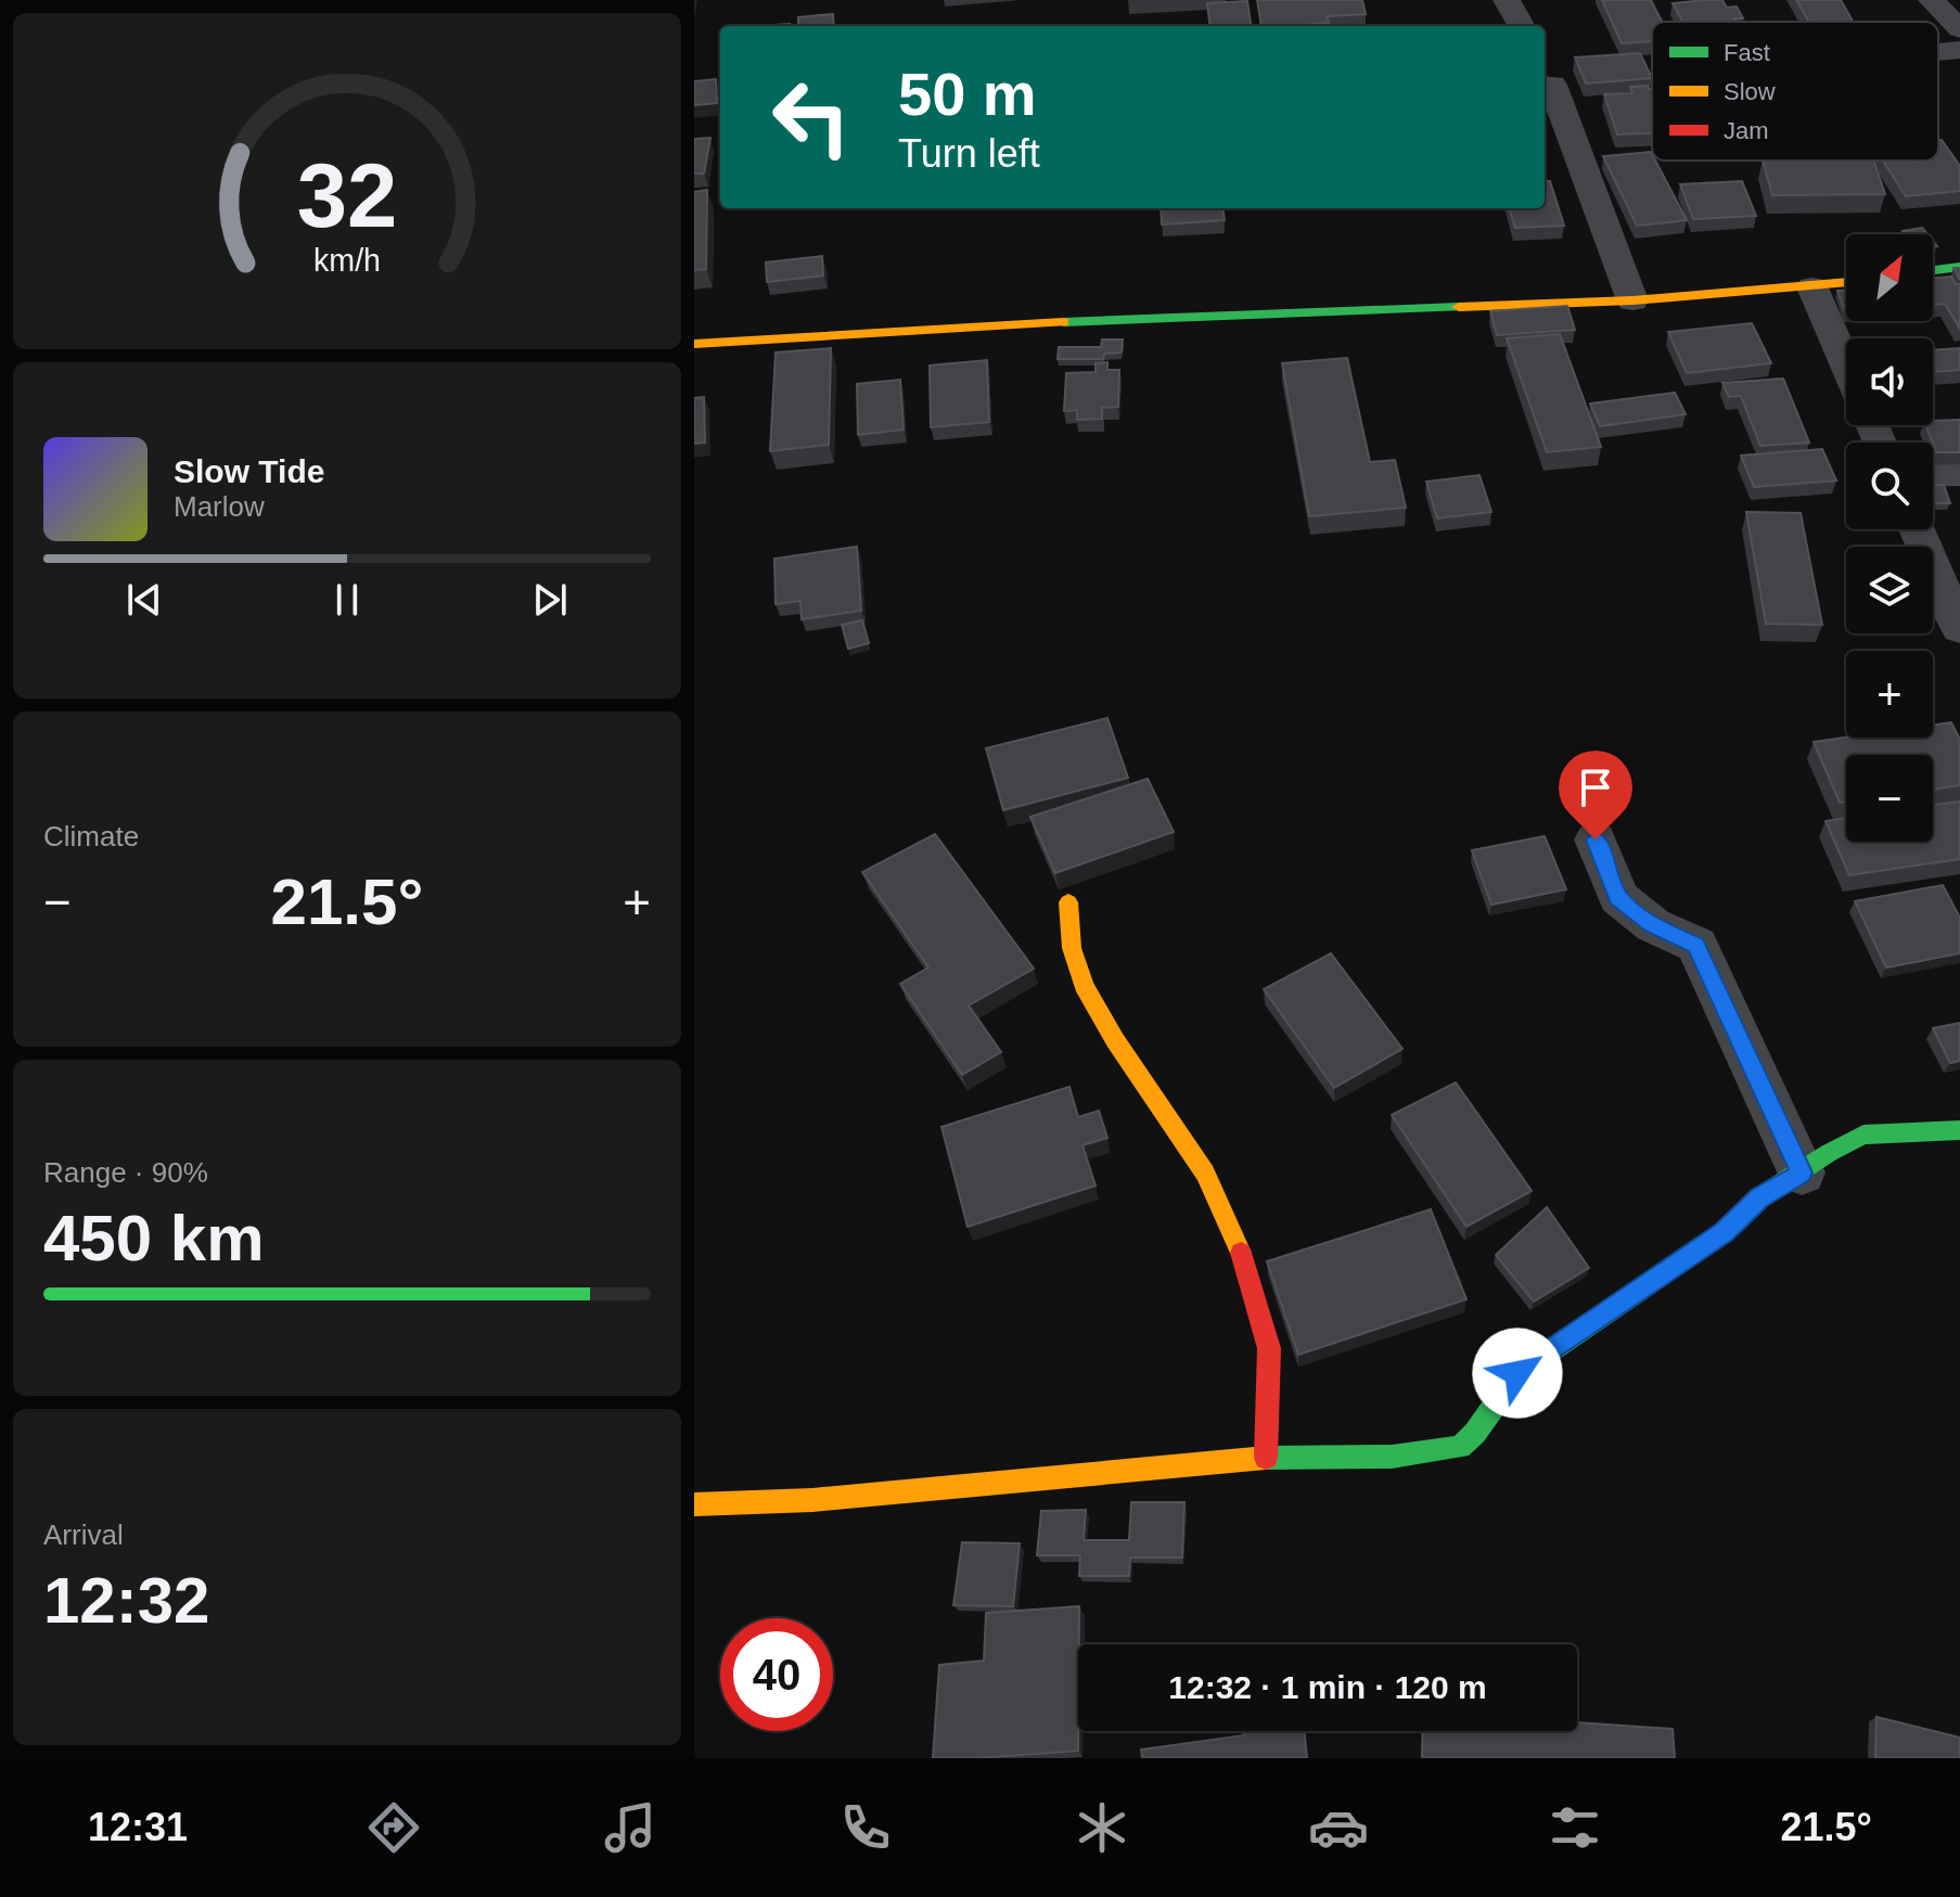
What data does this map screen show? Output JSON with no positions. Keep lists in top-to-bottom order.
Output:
{
  "legend": ["Fast", "Slow", "Jam"],
  "north": "top right",
  "page": {
    "turn": ["50 m", "Turn left"],
    "map_buttons": ["+", "−"],
    "song": ["Slow Tide", "Marlow"],
    "tile": [
      "Climate",
      ["Range · 90%", "450 km"],
      ["Arrival", "12:32"]
    ],
    "heat": ["−", "21.5°", "+"],
    "limit": "40",
    "trip": "12:32 · 1 min · 120 m",
    "tabs": ["12:31", "21.5°"],
    "gauge": ["32", "km/h"]
  }
}
